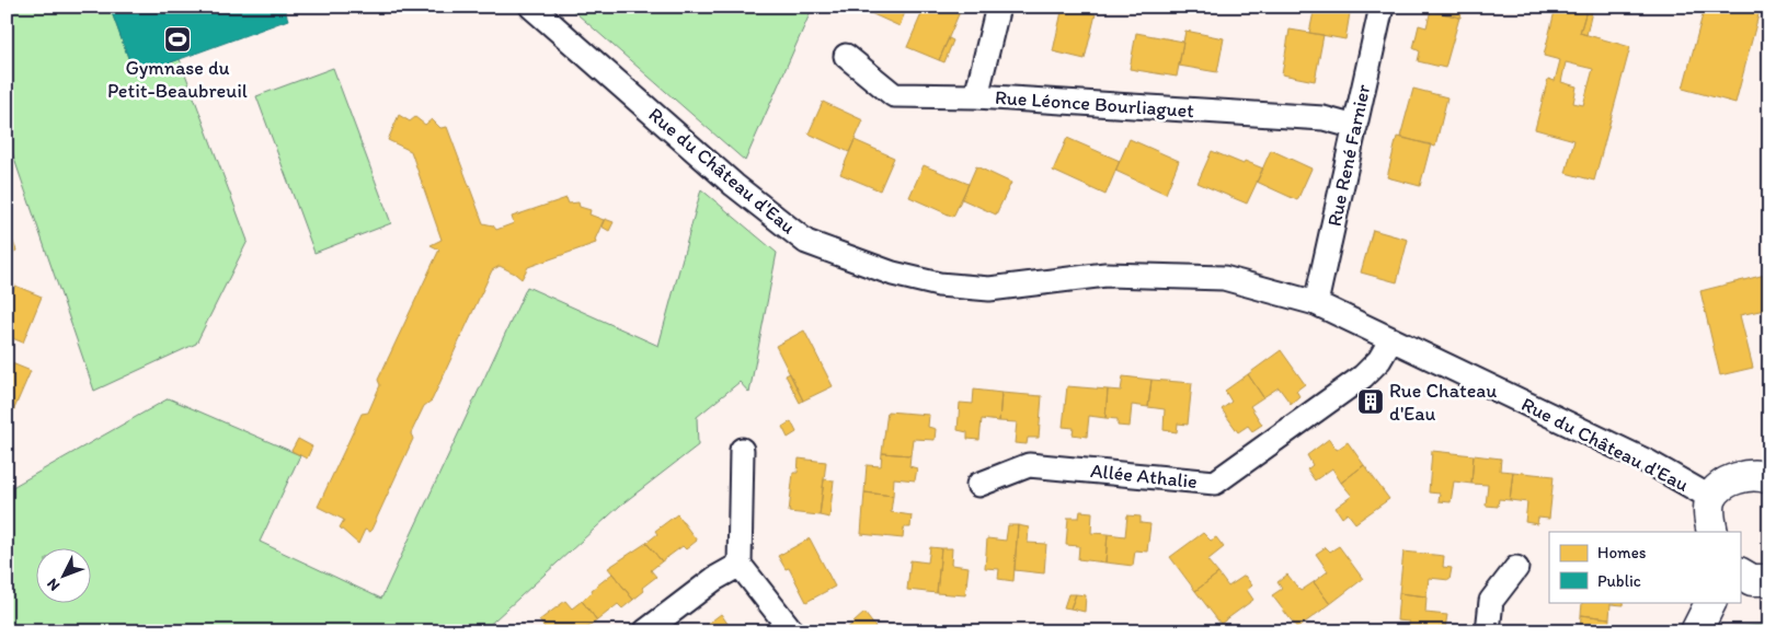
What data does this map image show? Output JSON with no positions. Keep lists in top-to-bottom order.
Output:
{
  "streets": {
    "street": [
      "Rue Léonce Bourliaguet",
      "Rue René Farnier",
      "Rue du Château d'Eau",
      "Allée Athalie"
    ]
  },
  "crossings": [
    ["Rue Léonce Bourliaguet", "Rue René Farnier"],
    ["Rue René Farnier", "Rue du Château d'Eau"],
    ["Rue du Château d'Eau", "Allée Athalie"]
  ],
  "places": {
    "sports": ["Gymnase du Petit-Beaubreuil"],
    "building": ["Rue Chateau d'Eau"]
  },
  "legend": ["Homes", "Public"],
  "north": "bottom left"
}
